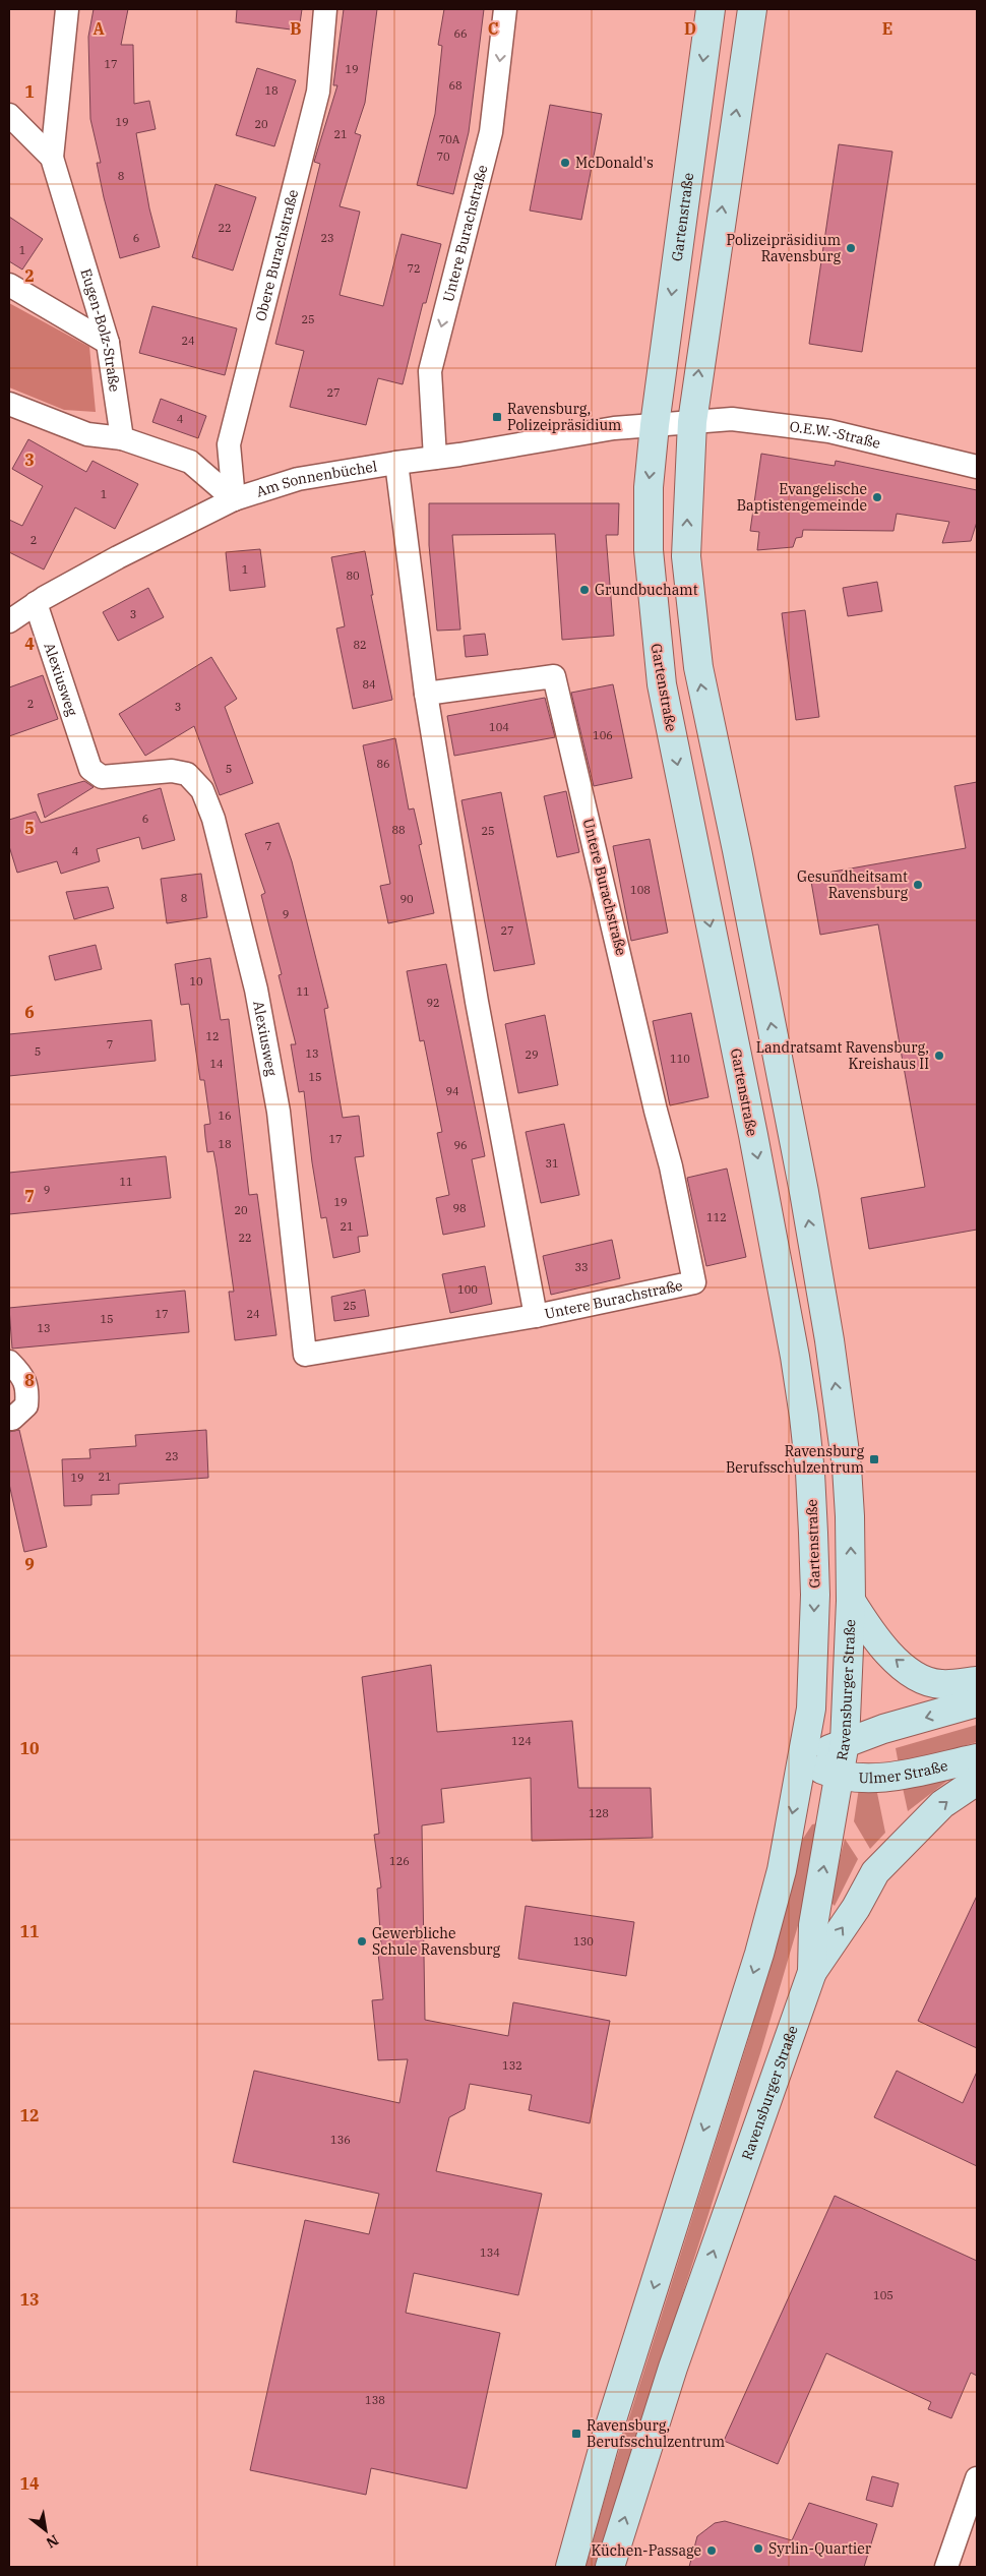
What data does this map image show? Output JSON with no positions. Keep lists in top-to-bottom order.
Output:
{
  "streets": {
    "main road": ["Gartenstraße", "Ravensburger Straße", "Ulmer Straße"],
    "street": [
      "Untere Burachstraße",
      "Obere Burachstraße",
      "Eugen-Bolz-Straße",
      "O.E.W.-Straße",
      "Am Sonnenbüchel",
      "Alexiusweg"
    ]
  },
  "crossings": [
    ["Gartenstraße", "Am Sonnenbüchel"],
    ["Gartenstraße", "Ulmer Straße"],
    ["Untere Burachstraße", "Am Sonnenbüchel"],
    ["Untere Burachstraße", "Alexiusweg"],
    ["Obere Burachstraße", "Am Sonnenbüchel"],
    ["Am Sonnenbüchel", "Alexiusweg"],
    ["Ravensburger Straße", "Ulmer Straße"]
  ],
  "places": {
    "other": [
      "McDonald's",
      "Polizeipräsidium Ravensburg",
      "Evangelische Baptistengemeinde",
      "Grundbuchamt",
      "Gesundheitsamt Ravensburg",
      "Landratsamt Ravensburg, Kreishaus II",
      "Gewerbliche Schule Ravensburg",
      "Syrlin-Quartier",
      "Küchen-Passage"
    ],
    "transit": ["Ravensburg, Polizeipräsidium", "Ravensburg Berufsschulzentrum", "Ravensburg, Berufsschulzentrum"]
  },
  "house_numbers": [
    "66",
    "17",
    "19",
    "68",
    "18",
    "19",
    "20",
    "21",
    "70A",
    "70",
    "8",
    "22",
    "6",
    "23",
    "1",
    "72",
    "25",
    "24",
    "27",
    "4",
    "1",
    "2",
    "1",
    "80",
    "3",
    "82",
    "84",
    "2",
    "3",
    "104",
    "106",
    "86",
    "5",
    "6",
    "88",
    "25",
    "7",
    "4",
    "108",
    "8",
    "90",
    "9",
    "27",
    "10",
    "11",
    "92",
    "12",
    "7",
    "5",
    "13",
    "29",
    "110",
    "14",
    "15",
    "94",
    "16",
    "17",
    "18",
    "96",
    "31",
    "11",
    "9",
    "19",
    "98",
    "20",
    "112",
    "21",
    "22",
    "33",
    "100",
    "25",
    "17",
    "24",
    "15",
    "13",
    "23",
    "21",
    "19",
    "124",
    "128",
    "126",
    "130",
    "132",
    "136",
    "134",
    "105",
    "138"
  ],
  "north": "bottom right",
  "grid": {
    "columns": [
      "A",
      "B",
      "C",
      "D",
      "E"
    ],
    "rows": [
      "1",
      "2",
      "3",
      "4",
      "5",
      "6",
      "7",
      "8",
      "9",
      "10",
      "11",
      "12",
      "13",
      "14"
    ]
  }
}
